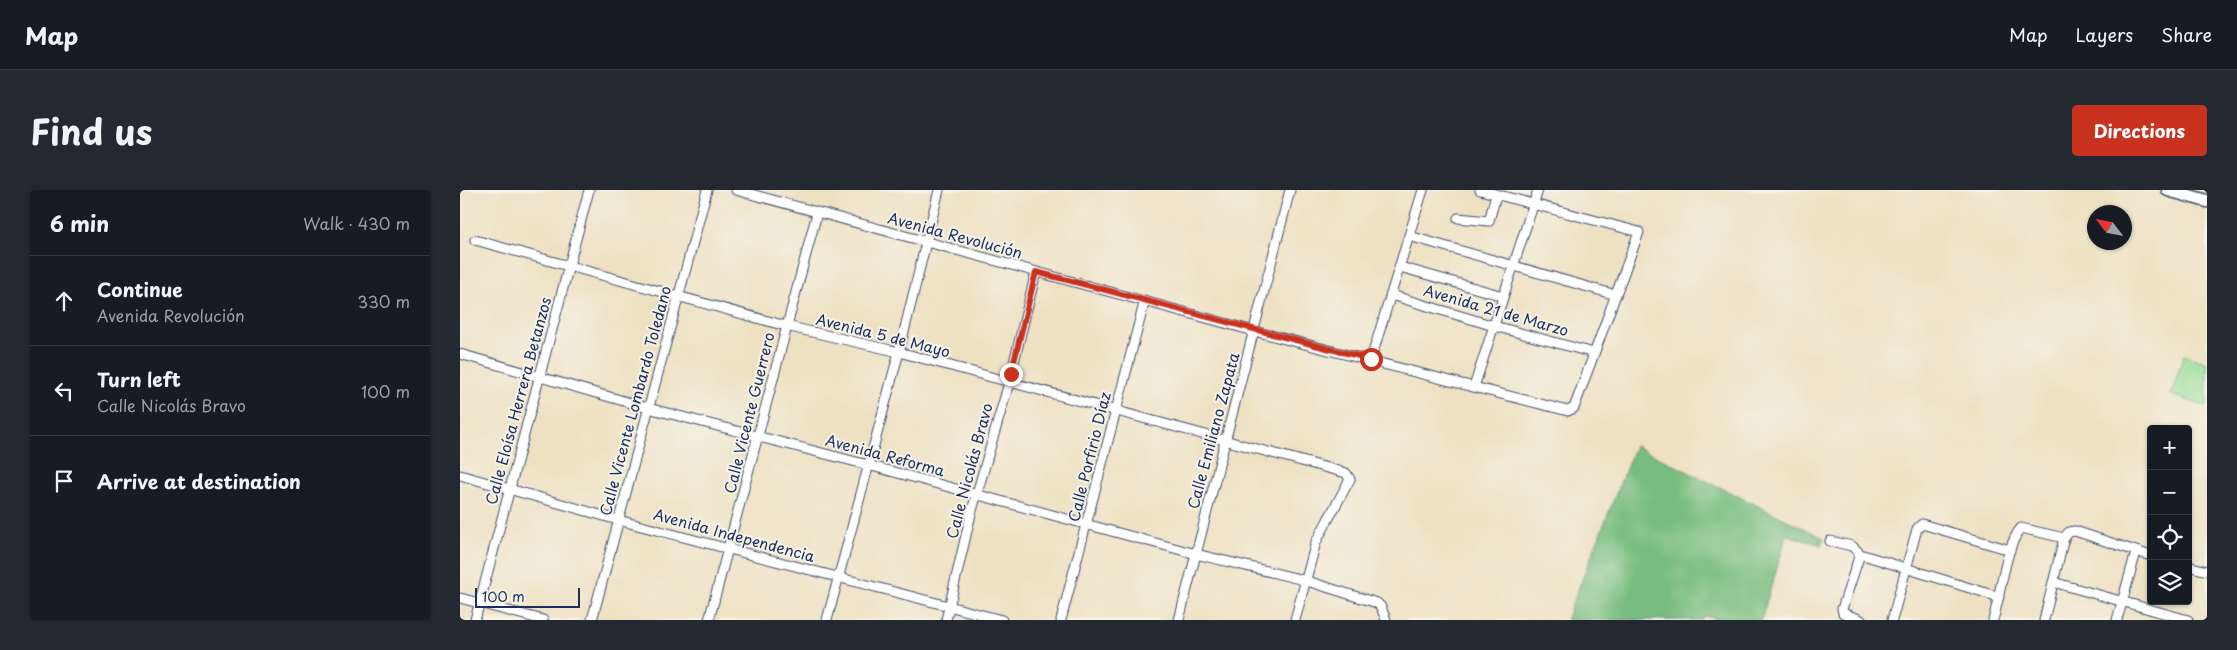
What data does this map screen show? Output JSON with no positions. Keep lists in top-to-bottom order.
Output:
{
  "streets": {
    "street": [
      "Avenida Revolución",
      "Avenida 21 de Marzo",
      "Avenida 5 de Mayo",
      "Calle Eloísa Herrera Betanzos",
      "Calle Vicente Lombardo Toledano",
      "Calle Vicente Guerrero",
      "Calle Emiliano Zapata",
      "Avenida Reforma",
      "Calle Porfirio Díaz",
      "Calle Nicolás Bravo",
      "Avenida Independencia"
    ]
  },
  "crossings": [
    ["Avenida Revolución", "Avenida 21 de Marzo"],
    ["Avenida Revolución", "Calle Vicente Guerrero"],
    ["Avenida Revolución", "Calle Emiliano Zapata"],
    ["Avenida Revolución", "Calle Porfirio Díaz"],
    ["Avenida Revolución", "Calle Nicolás Bravo"],
    ["Avenida 5 de Mayo", "Calle Eloísa Herrera Betanzos"],
    ["Avenida 5 de Mayo", "Calle Vicente Lombardo Toledano"],
    ["Avenida 5 de Mayo", "Calle Vicente Guerrero"],
    ["Avenida 5 de Mayo", "Calle Emiliano Zapata"],
    ["Avenida 5 de Mayo", "Avenida Reforma"],
    ["Avenida 5 de Mayo", "Calle Porfirio Díaz"],
    ["Avenida 5 de Mayo", "Calle Nicolás Bravo"],
    ["Calle Eloísa Herrera Betanzos", "Avenida Reforma"],
    ["Calle Eloísa Herrera Betanzos", "Avenida Independencia"],
    ["Calle Vicente Lombardo Toledano", "Avenida Reforma"],
    ["Calle Vicente Lombardo Toledano", "Avenida Independencia"],
    ["Calle Vicente Guerrero", "Avenida Reforma"],
    ["Calle Vicente Guerrero", "Avenida Independencia"],
    ["Calle Emiliano Zapata", "Avenida Reforma"],
    ["Avenida Reforma", "Calle Porfirio Díaz"],
    ["Avenida Reforma", "Calle Nicolás Bravo"],
    ["Calle Nicolás Bravo", "Avenida Independencia"]
  ],
  "scale_bar": "100 m",
  "north": "top left",
  "page": {
    "header": "Map",
    "nav": ["Map", "Layers", "Share"],
    "title": "Find us",
    "buttons": "Directions",
    "heading": ["6 min", "Walk · 430 m"],
    "list": [
      ["Continue", "Avenida Revolución", "330 m"],
      ["Turn left", "Calle Nicolás Bravo", "100 m"],
      "Arrive at destination"
    ],
    "map_buttons": ["+", "−"],
    "scale": "100 m"
  }
}
